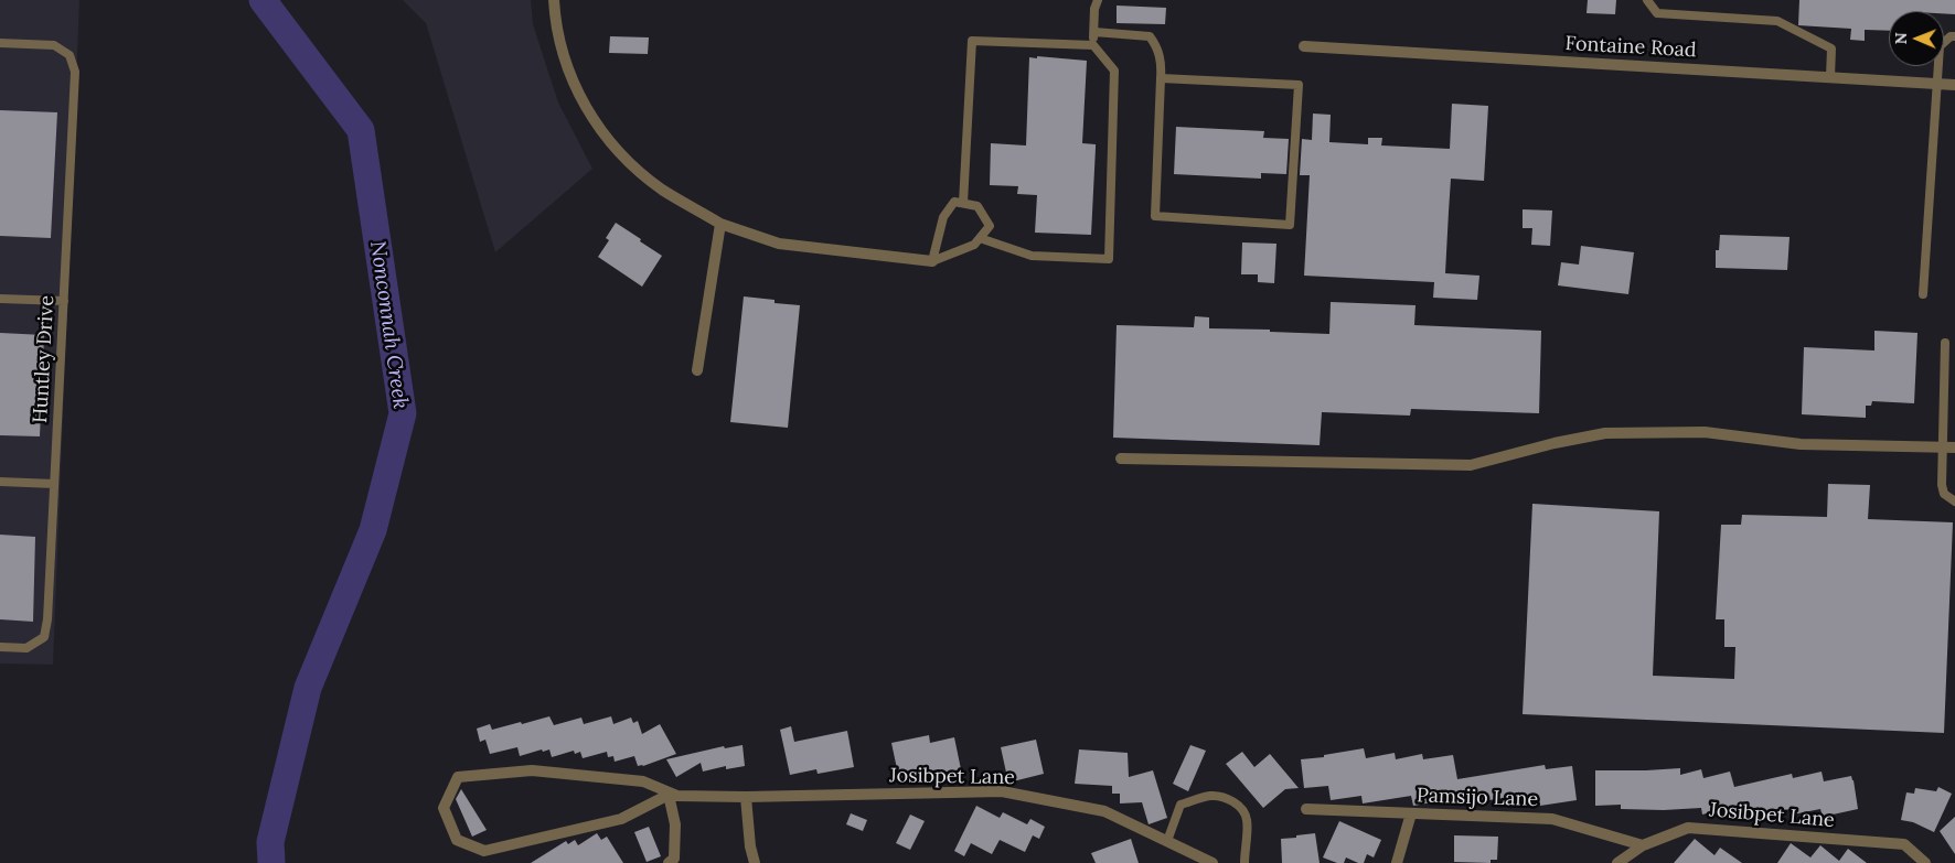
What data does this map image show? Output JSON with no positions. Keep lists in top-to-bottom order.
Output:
{
  "streets": {
    "street": ["Fontaine Road", "Josibpet Lane", "Pamsijo Lane"],
    "lane": ["Huntley Drive"]
  },
  "crossings": [
    ["Josibpet Lane", "Pamsijo Lane"]
  ],
  "water": ["Nonconnah Creek"],
  "north": "left"
}
